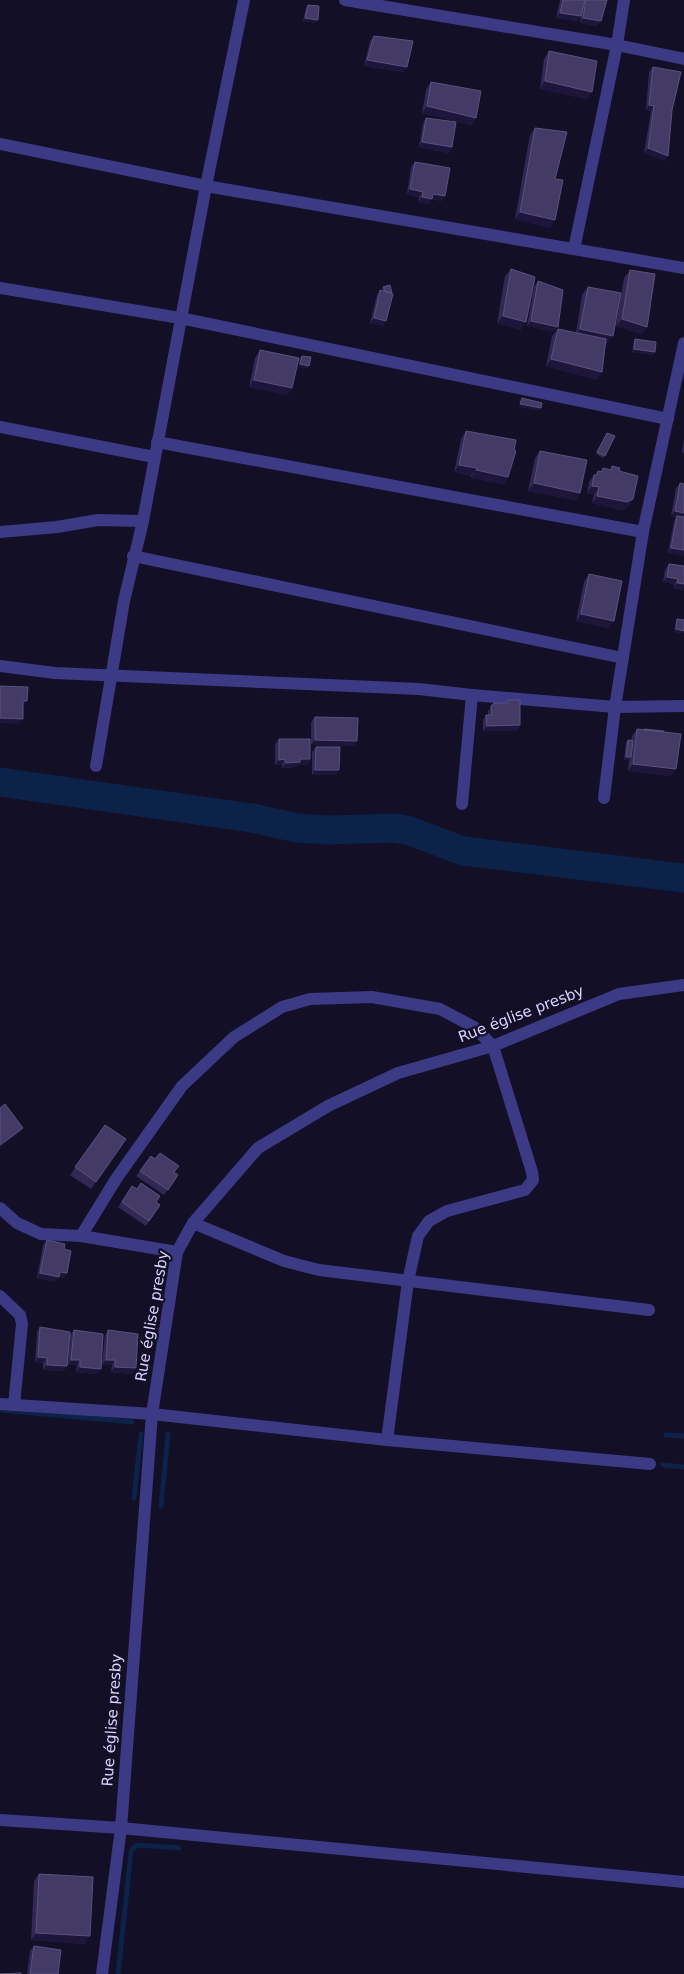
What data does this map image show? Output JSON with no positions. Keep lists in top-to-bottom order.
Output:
{
  "streets": {
    "street": ["Rue église presby"]
  }
}
